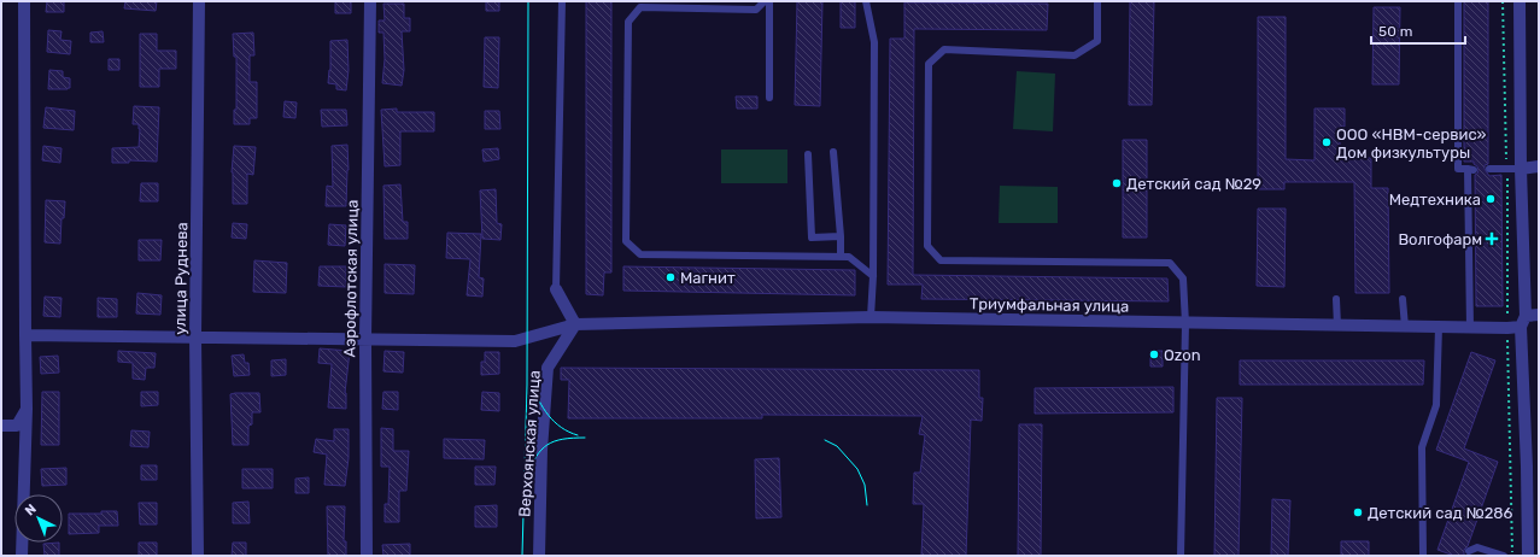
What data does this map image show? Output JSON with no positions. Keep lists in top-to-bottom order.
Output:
{
  "streets": {
    "street": [
      "улица Руднева",
      "Аэрофлотская улица",
      "Триумфальная улица",
      "Верхоянская улица"
    ]
  },
  "crossings": [
    ["улица Руднева", "Триумфальная улица"],
    ["Аэрофлотская улица", "Триумфальная улица"],
    ["Триумфальная улица", "Верхоянская улица"]
  ],
  "places": {
    "other": [
      "ООО «НВМ-сервис» Дом физкультуры",
      "Детский сад №29",
      "Медтехника",
      "Магнит",
      "Ozon",
      "Детский сад №286"
    ],
    "health": ["Волгофарм"]
  },
  "scale_bar": "50 m",
  "north": "top left"
}
